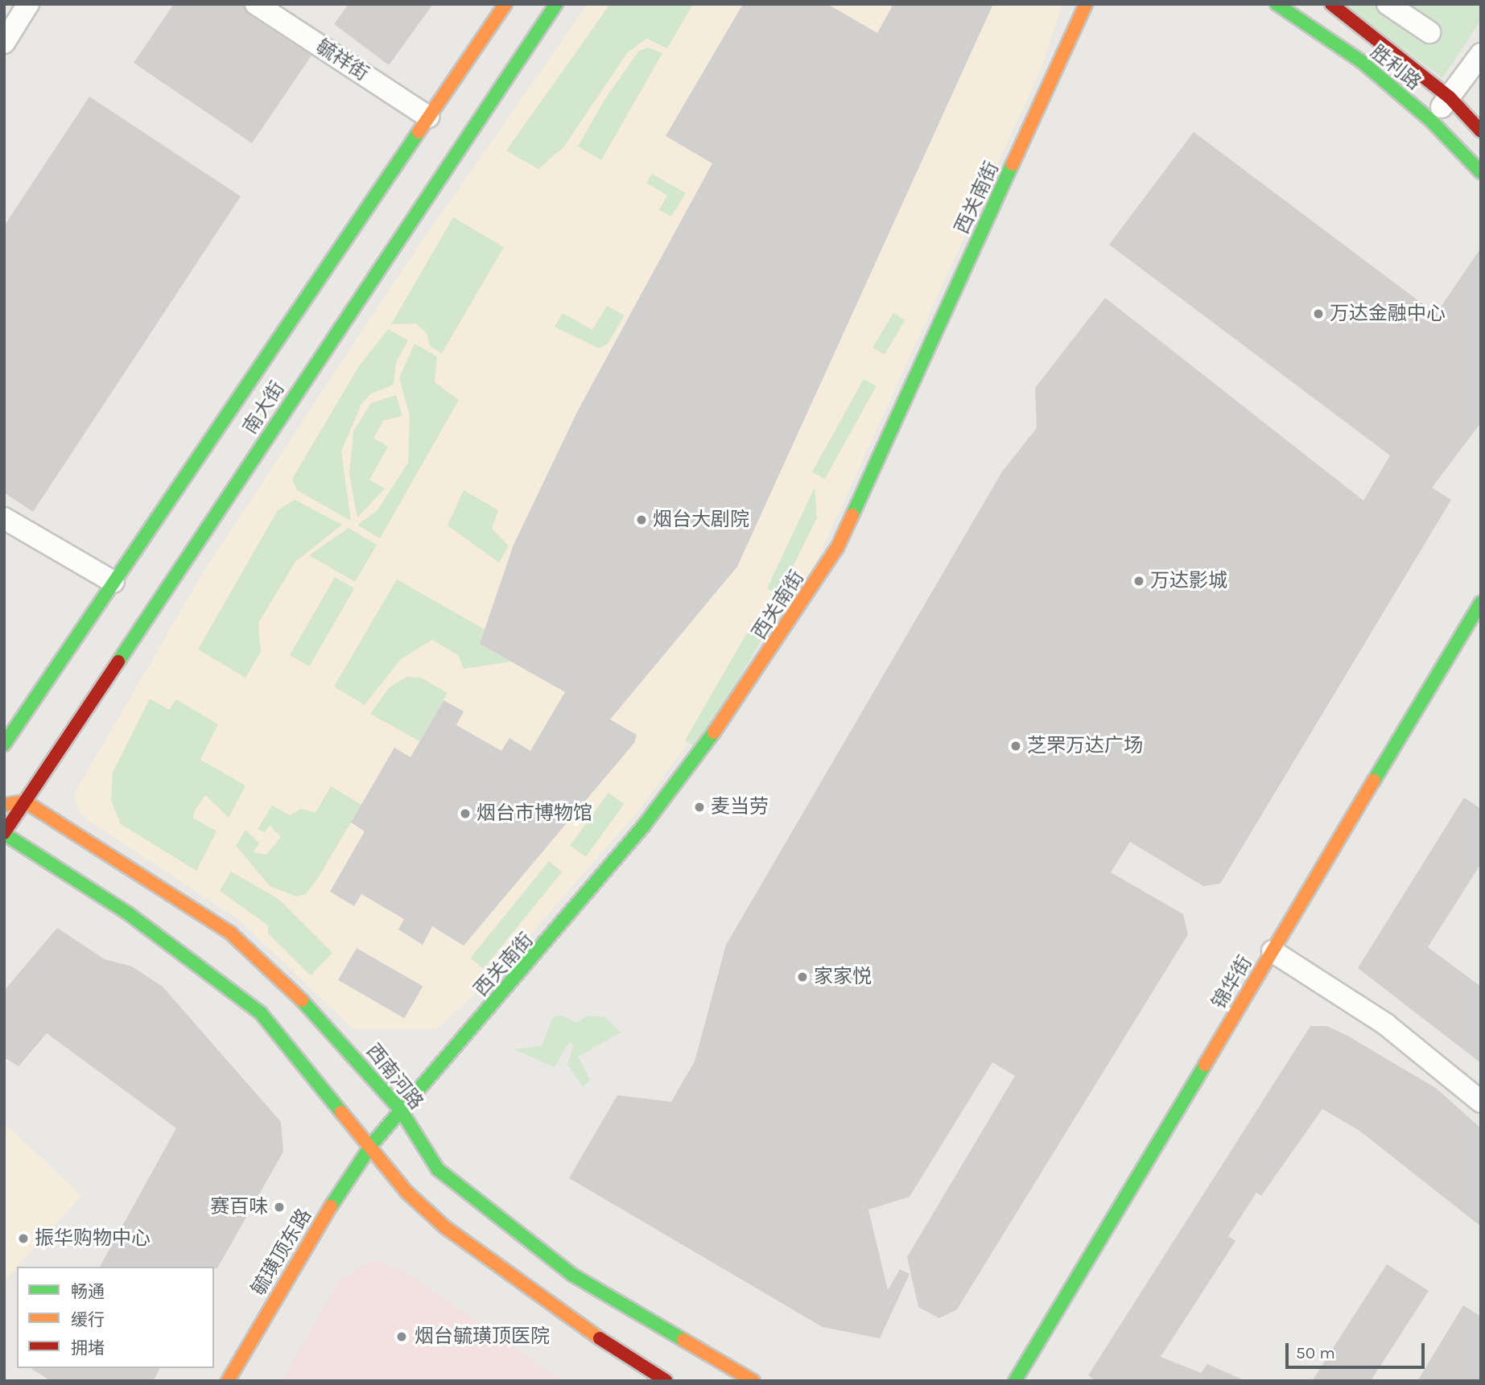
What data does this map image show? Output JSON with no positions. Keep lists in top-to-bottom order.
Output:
{
  "streets": {
    "main road": [
      "胜利路",
      "西关南街",
      "南大街",
      "锦华街",
      "西南河路",
      "毓璜顶东路"
    ],
    "street": ["毓祥街"]
  },
  "crossings": [
    ["毓祥街", "南大街"],
    ["西关南街", "西南河路"],
    ["西关南街", "毓璜顶东路"],
    ["南大街", "西南河路"]
  ],
  "places": [
    "万达金融中心",
    "烟台大剧院",
    "万达影城",
    "芝罘万达广场",
    "麦当劳",
    "烟台市博物馆",
    "家家悦",
    "赛百味",
    "振华购物中心",
    "烟台毓璜顶医院"
  ],
  "legend": ["畅通", "缓行", "拥堵"],
  "scale_bar": "50 m"
}
